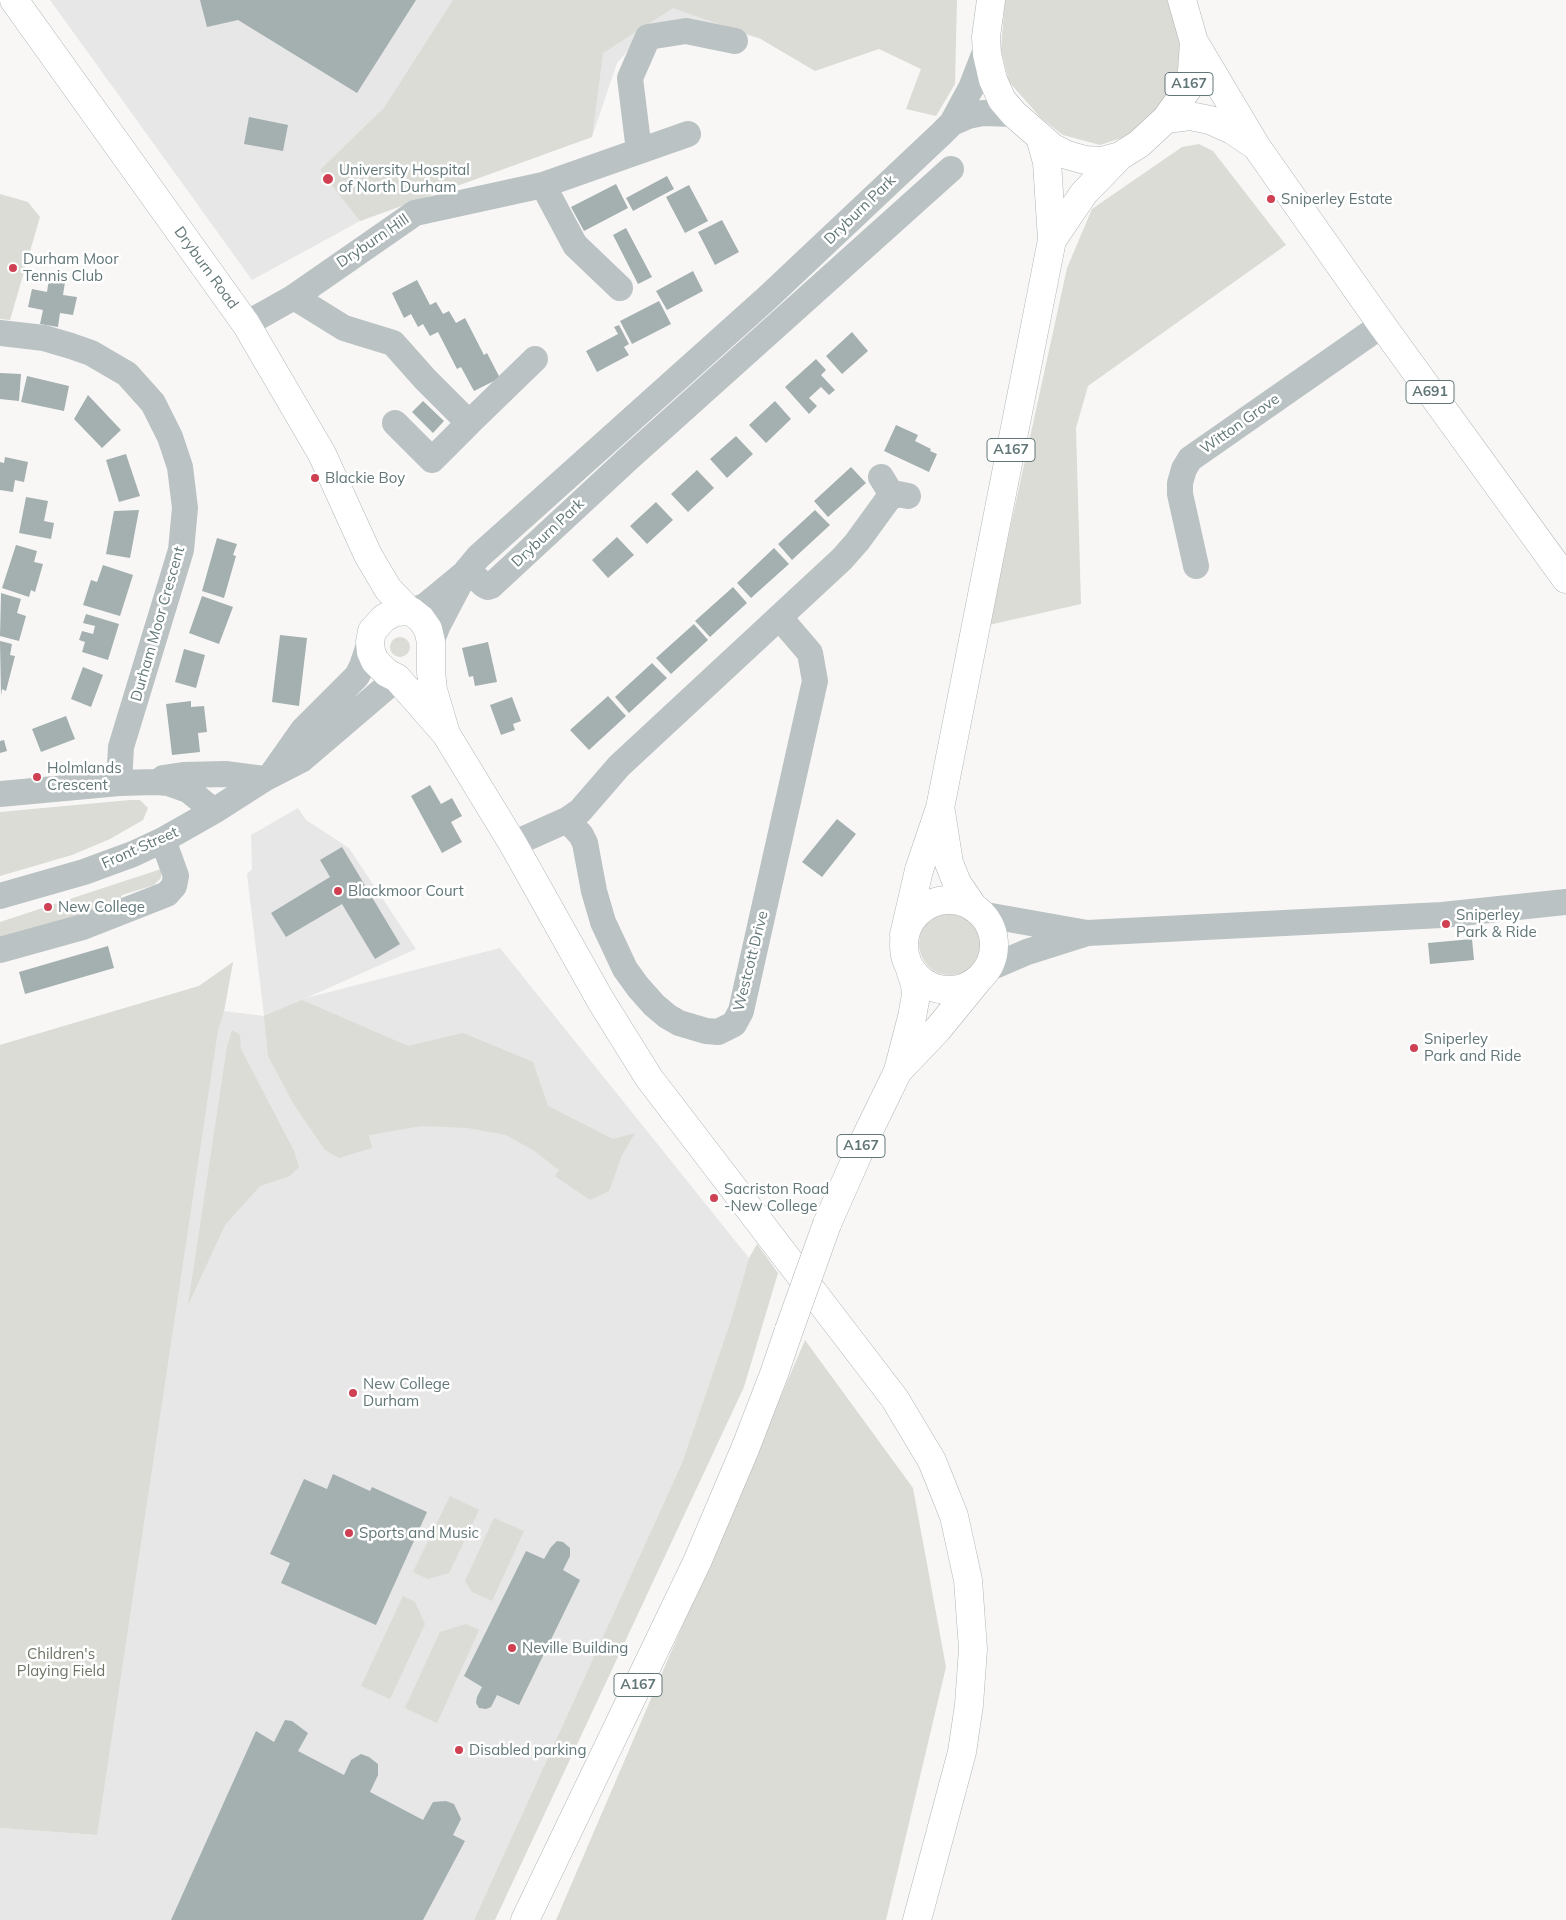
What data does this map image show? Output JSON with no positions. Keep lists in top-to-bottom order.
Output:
{
  "streets": {
    "main road": ["A167", "Dryburn Road", "A691"],
    "street": [
      "Dryburn Park",
      "Dryburn Hill",
      "Witton Grove",
      "Durham Moor Crescent",
      "Front Street",
      "Westcott Drive"
    ]
  },
  "crossings": [
    ["A167", "Dryburn Park"],
    ["A167", "A691"],
    ["Dryburn Park", "Dryburn Road"],
    ["Dryburn Park", "Front Street"],
    ["Dryburn Hill", "Dryburn Road"],
    ["Dryburn Road", "Front Street"],
    ["A691", "Witton Grove"]
  ],
  "parks": ["Children's Playing Field"],
  "places": [
    "University Hospital of North Durham",
    "Sniperley Estate",
    "Durham Moor Tennis Club",
    "Blackie Boy",
    "Holmlands Crescent",
    "Blackmoor Court",
    "New College",
    "Sniperley Park & Ride",
    "Sniperley Park and Ride",
    "Sacriston Road -New College",
    "New College Durham",
    "Sports and Music",
    "Neville Building",
    "Disabled parking"
  ]
}
